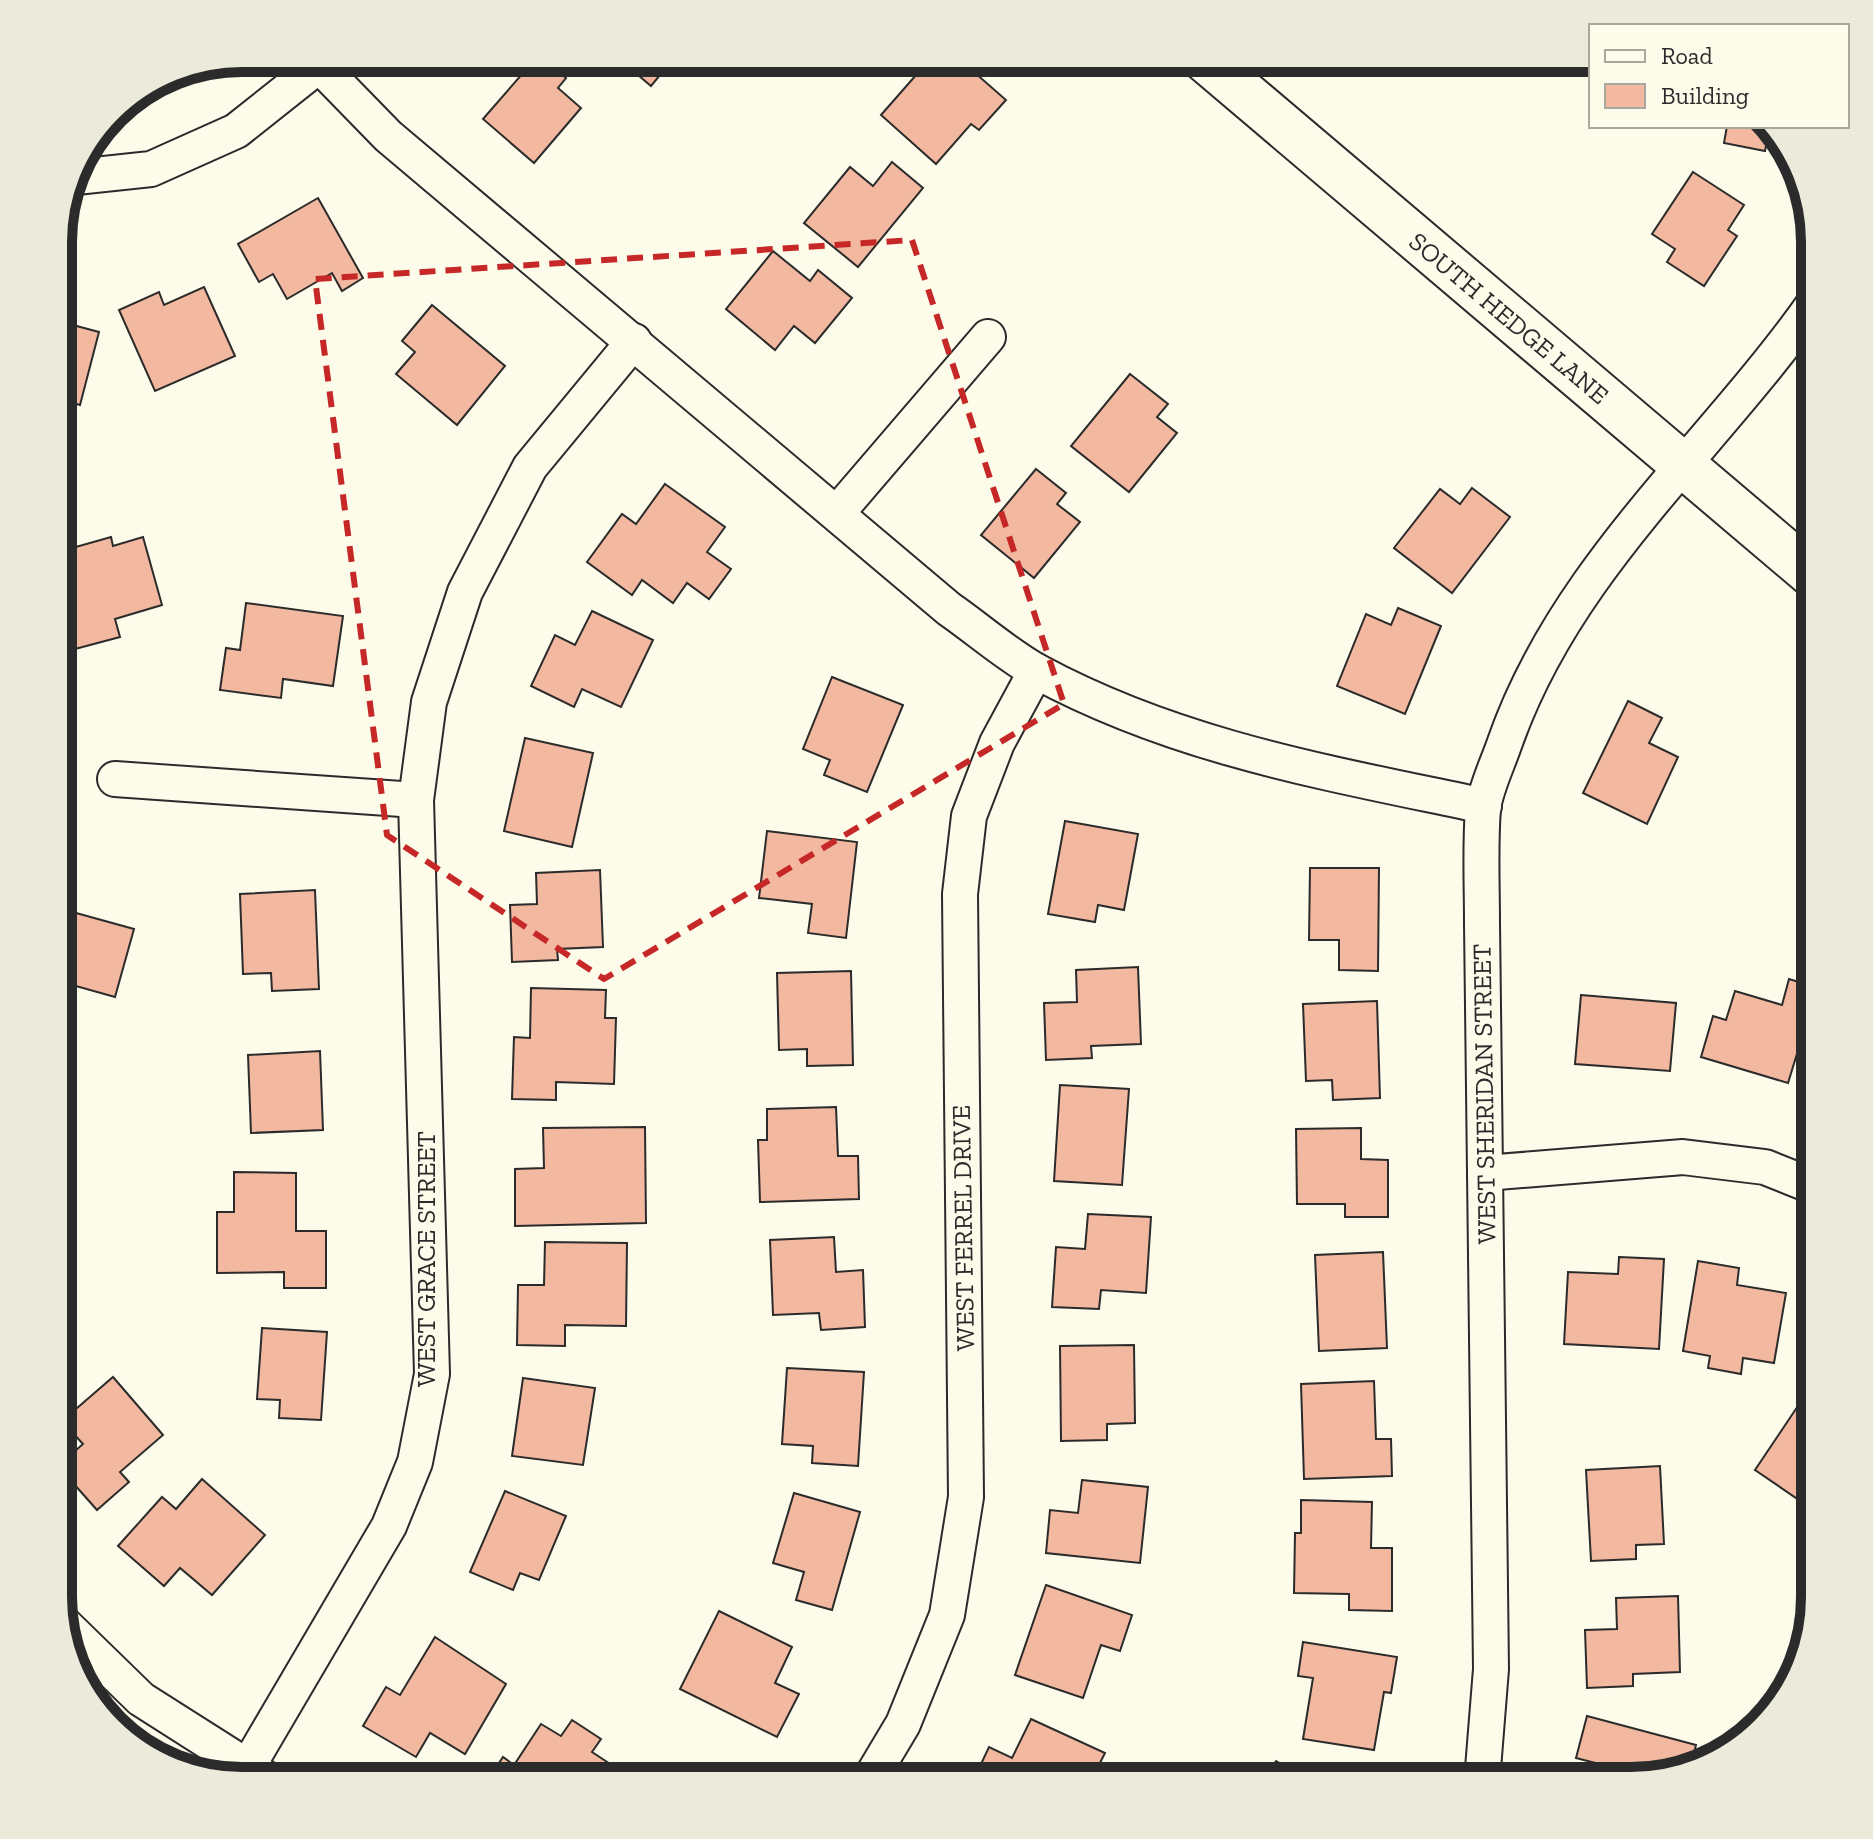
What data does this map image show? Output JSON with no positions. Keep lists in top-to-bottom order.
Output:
{
  "streets": {
    "street": [
      "SOUTH HEDGE LANE",
      "WEST SHERIDAN STREET",
      "WEST FERREL DRIVE",
      "WEST GRACE STREET"
    ]
  },
  "crossings": [
    ["SOUTH HEDGE LANE", "WEST SHERIDAN STREET"]
  ],
  "legend": ["Road", "Building"]
}
